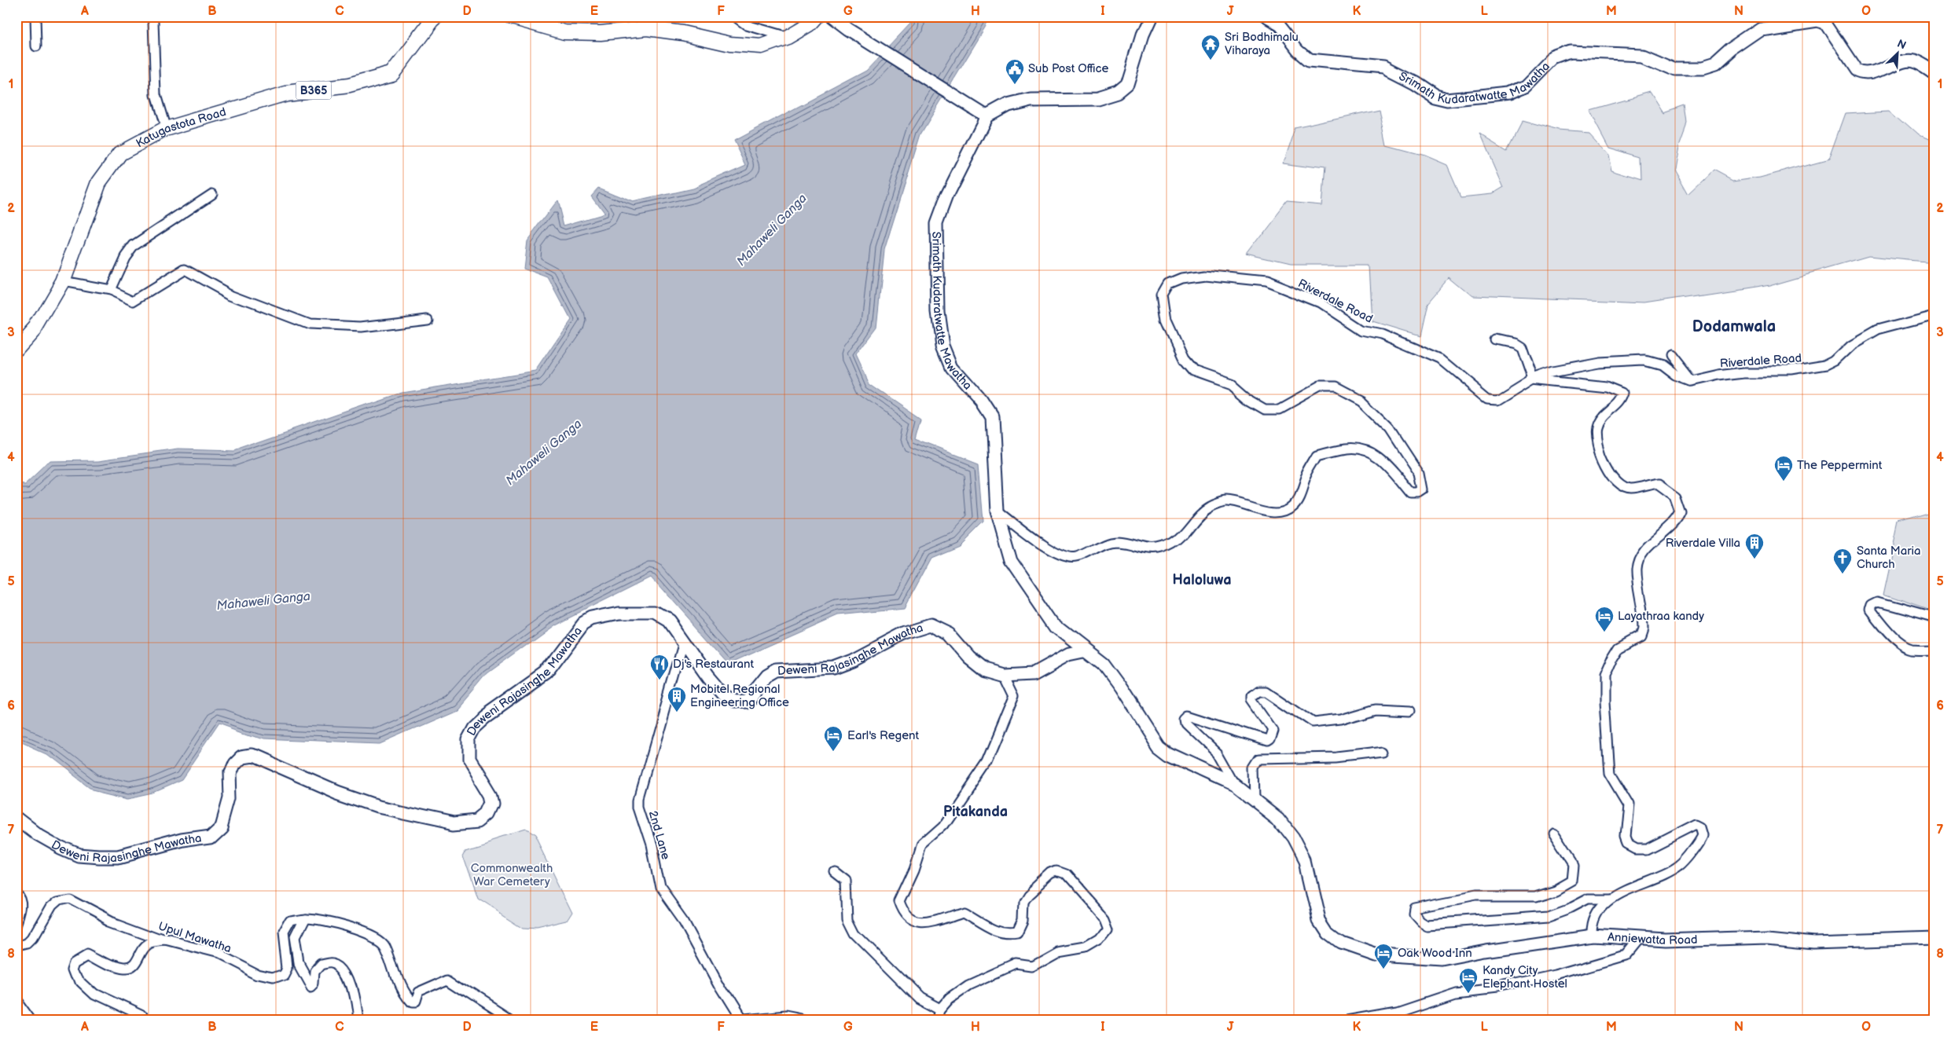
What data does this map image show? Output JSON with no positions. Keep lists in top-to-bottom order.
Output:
{
  "streets": {
    "main road": ["B365", "Katugastota Road"],
    "street": [
      "Srimath Kudaratwatte Mawatha",
      "Riverdale Road",
      "Deweni Rajasinghe Mawatha",
      "2nd Lane",
      "Upul Mawatha",
      "Anniewatta Road"
    ]
  },
  "crossings": [
    ["Srimath Kudaratwatte Mawatha", "Riverdale Road"],
    ["Srimath Kudaratwatte Mawatha", "Deweni Rajasinghe Mawatha"],
    ["Srimath Kudaratwatte Mawatha", "Anniewatta Road"],
    ["Deweni Rajasinghe Mawatha", "2nd Lane"]
  ],
  "districts": ["Dodamwala", "Haloluwa", "Pitakanda"],
  "water": ["Mahaweli Ganga"],
  "parks": ["Commonwealth War Cemetery"],
  "places": {
    "temple": ["Sri Bodhimalu Viharaya"],
    "public building": ["Sub Post Office"],
    "hotel": [
      "The Peppermint",
      "Layathraa kandy",
      "Earl's Regent",
      "Oak Wood Inn",
      "Kandy City Elephant Hostel"
    ],
    "building": ["Riverdale Villa", "Mobitel Regional Engineering Office"],
    "church": ["Santa Maria Church"],
    "restaurant": ["Dj's Restaurant"]
  },
  "north": "top right",
  "grid": {
    "columns": [
      "A",
      "B",
      "C",
      "D",
      "E",
      "F",
      "G",
      "H",
      "I",
      "J",
      "K",
      "L",
      "M",
      "N",
      "O"
    ],
    "rows": [
      "1",
      "2",
      "3",
      "4",
      "5",
      "6",
      "7",
      "8"
    ]
  }
}
